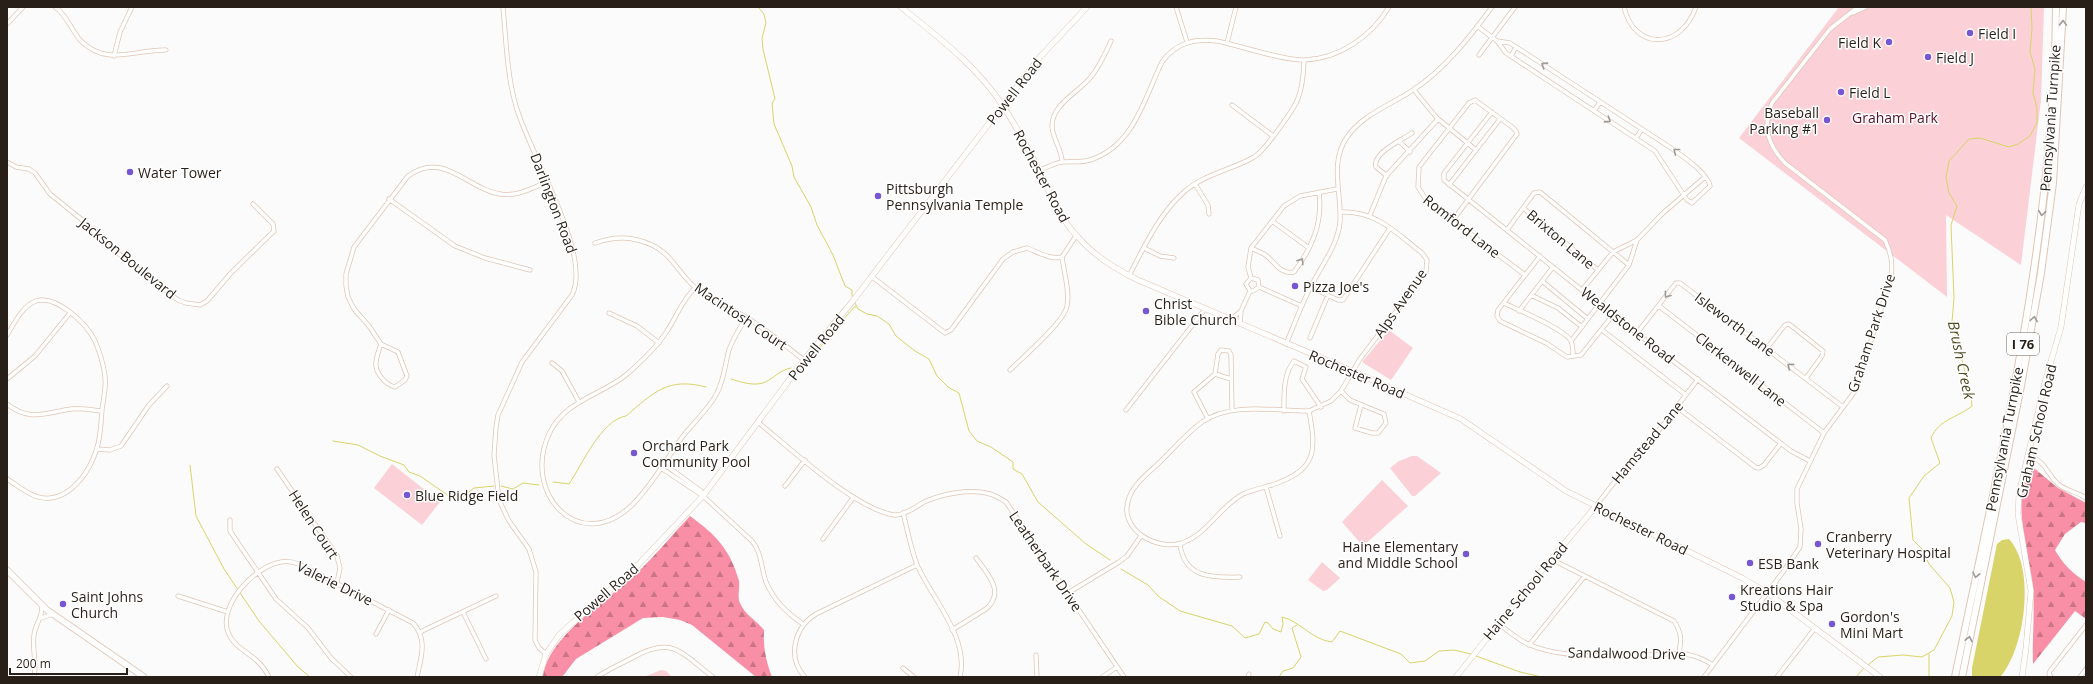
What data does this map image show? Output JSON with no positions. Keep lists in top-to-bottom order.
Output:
{
  "streets": {
    "highway": ["Pennsylvania Turnpike", "I 76"],
    "street": [
      "Powell Road",
      "Rochester Road",
      "Darlington Road",
      "Romford Lane",
      "Brixton Lane",
      "Jackson Boulevard",
      "Alps Avenue",
      "Macintosh Court",
      "Isleworth Lane",
      "Wealdstone Road",
      "Graham Park Drive",
      "Clerkenwell Lane",
      "Graham School Road",
      "Hamstead Lane",
      "Helen Court",
      "Leatherbark Drive",
      "Valerie Drive",
      "Haine School Road",
      "Sandalwood Drive"
    ]
  },
  "crossings": [
    ["Powell Road", "Rochester Road"],
    ["Powell Road", "Darlington Road"],
    ["Powell Road", "Macintosh Court"],
    ["Powell Road", "Leatherbark Drive"],
    ["Rochester Road", "Alps Avenue"],
    ["Rochester Road", "Graham Park Drive"],
    ["Rochester Road", "Hamstead Lane"],
    ["Rochester Road", "Haine School Road"],
    ["Romford Lane", "Wealdstone Road"],
    ["Isleworth Lane", "Wealdstone Road"],
    ["Isleworth Lane", "Graham Park Drive"],
    ["Isleworth Lane", "Clerkenwell Lane"],
    ["Wealdstone Road", "Graham Park Drive"],
    ["Wealdstone Road", "Hamstead Lane"],
    ["Graham Park Drive", "Clerkenwell Lane"],
    ["Graham Park Drive", "Sandalwood Drive"],
    ["Hamstead Lane", "Haine School Road"],
    ["Helen Court", "Valerie Drive"],
    ["Haine School Road", "Sandalwood Drive"]
  ],
  "one_way": ["Isleworth Lane"],
  "water": ["Brush Creek"],
  "parks": ["Graham Park"],
  "places": [
    "Field I",
    "Field K",
    "Field J",
    "Field L",
    "Baseball Parking #1",
    "Water Tower",
    "Pittsburgh Pennsylvania Temple",
    "Pizza Joe's",
    "Christ Bible Church",
    "Orchard Park Community Pool",
    "Blue Ridge Field",
    "Cranberry Veterinary Hospital",
    "Haine Elementary and Middle School",
    "ESB Bank",
    "Kreations Hair Studio & Spa",
    "Saint Johns Church",
    "Gordon's Mini Mart"
  ],
  "scale_bar": "200 m"
}
